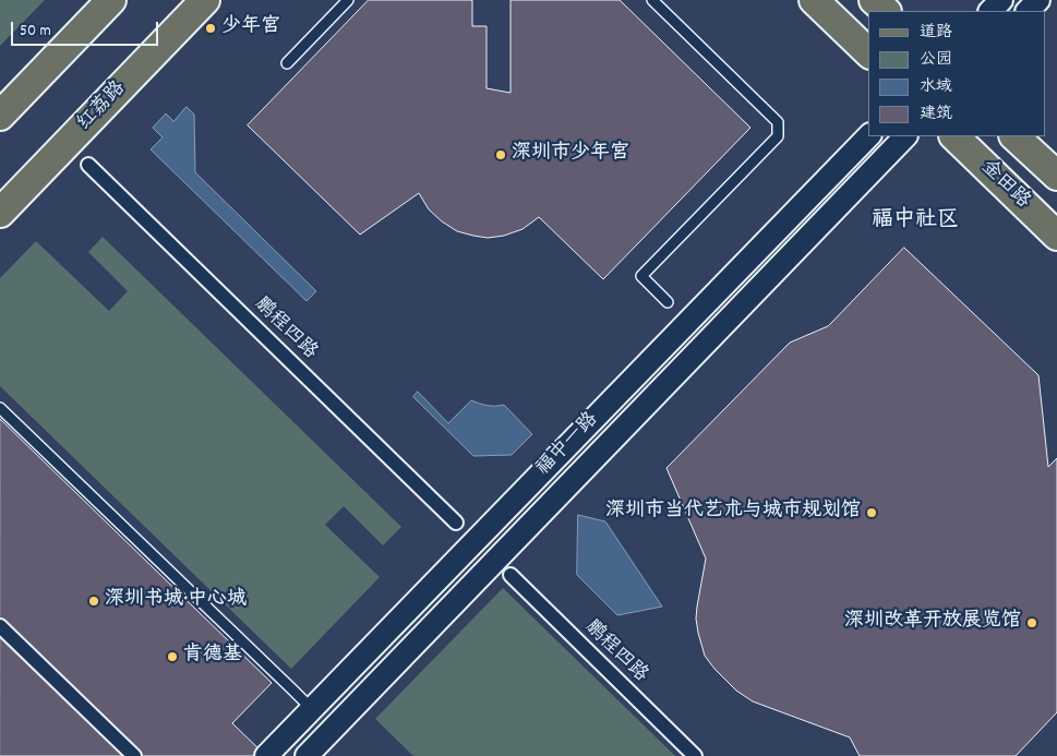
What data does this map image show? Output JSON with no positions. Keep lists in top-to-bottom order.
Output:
{
  "streets": {
    "main road": ["红荔路", "金田路"],
    "street": ["鹏程四路", "福中一路"]
  },
  "districts": ["福中社区"],
  "places": [
    "少年宫",
    "深圳市少年宫",
    "深圳市当代艺术与城市规划馆",
    "深圳书城·中心城",
    "深圳改革开放展览馆",
    "肯德基"
  ],
  "legend": [
    "道路",
    "公园",
    "水域",
    "建筑"
  ],
  "scale_bar": "50 m"
}
